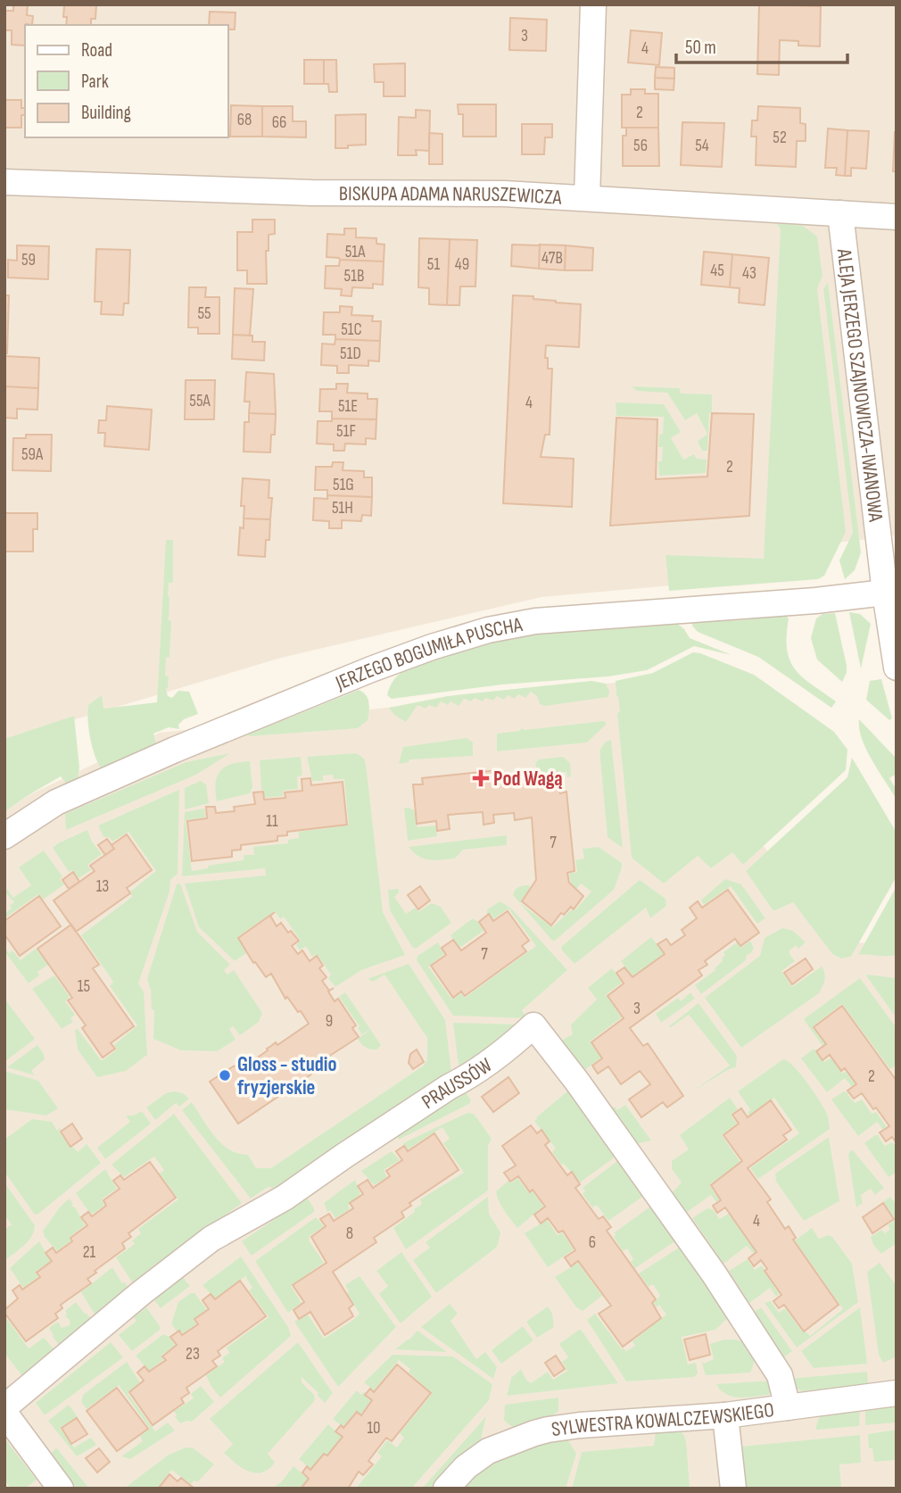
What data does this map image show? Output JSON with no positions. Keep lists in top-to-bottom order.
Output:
{
  "streets": {
    "street": [
      "BISKUPA ADAMA NARUSZEWICZA",
      "ALEJA JERZEGO SZAJNOWICZA-IWANOWA",
      "JERZEGO BOGUMIŁA PUSCHA",
      "PRAUSSÓW",
      "SYLWESTRA KOWALCZEWSKIEGO"
    ]
  },
  "crossings": [
    ["BISKUPA ADAMA NARUSZEWICZA", "ALEJA JERZEGO SZAJNOWICZA-IWANOWA"],
    ["ALEJA JERZEGO SZAJNOWICZA-IWANOWA", "JERZEGO BOGUMIŁA PUSCHA"],
    ["PRAUSSÓW", "SYLWESTRA KOWALCZEWSKIEGO"]
  ],
  "places": {
    "health": ["Pod Wagą"],
    "other": ["Gloss - studio fryzjerskie"]
  },
  "house_numbers": [
    "3",
    "4",
    "2",
    "68",
    "66",
    "52",
    "56",
    "54",
    "51A",
    "47B",
    "59",
    "51",
    "49",
    "45",
    "43",
    "51B",
    "55",
    "51C",
    "51D",
    "55A",
    "4",
    "51E",
    "51F",
    "59A",
    "2",
    "51G",
    "51H",
    "11",
    "7",
    "13",
    "7",
    "15",
    "3",
    "9",
    "2",
    "4",
    "8",
    "6",
    "21",
    "23",
    "10"
  ],
  "legend": ["Road", "Park", "Building"],
  "scale_bar": "50 m"
}
